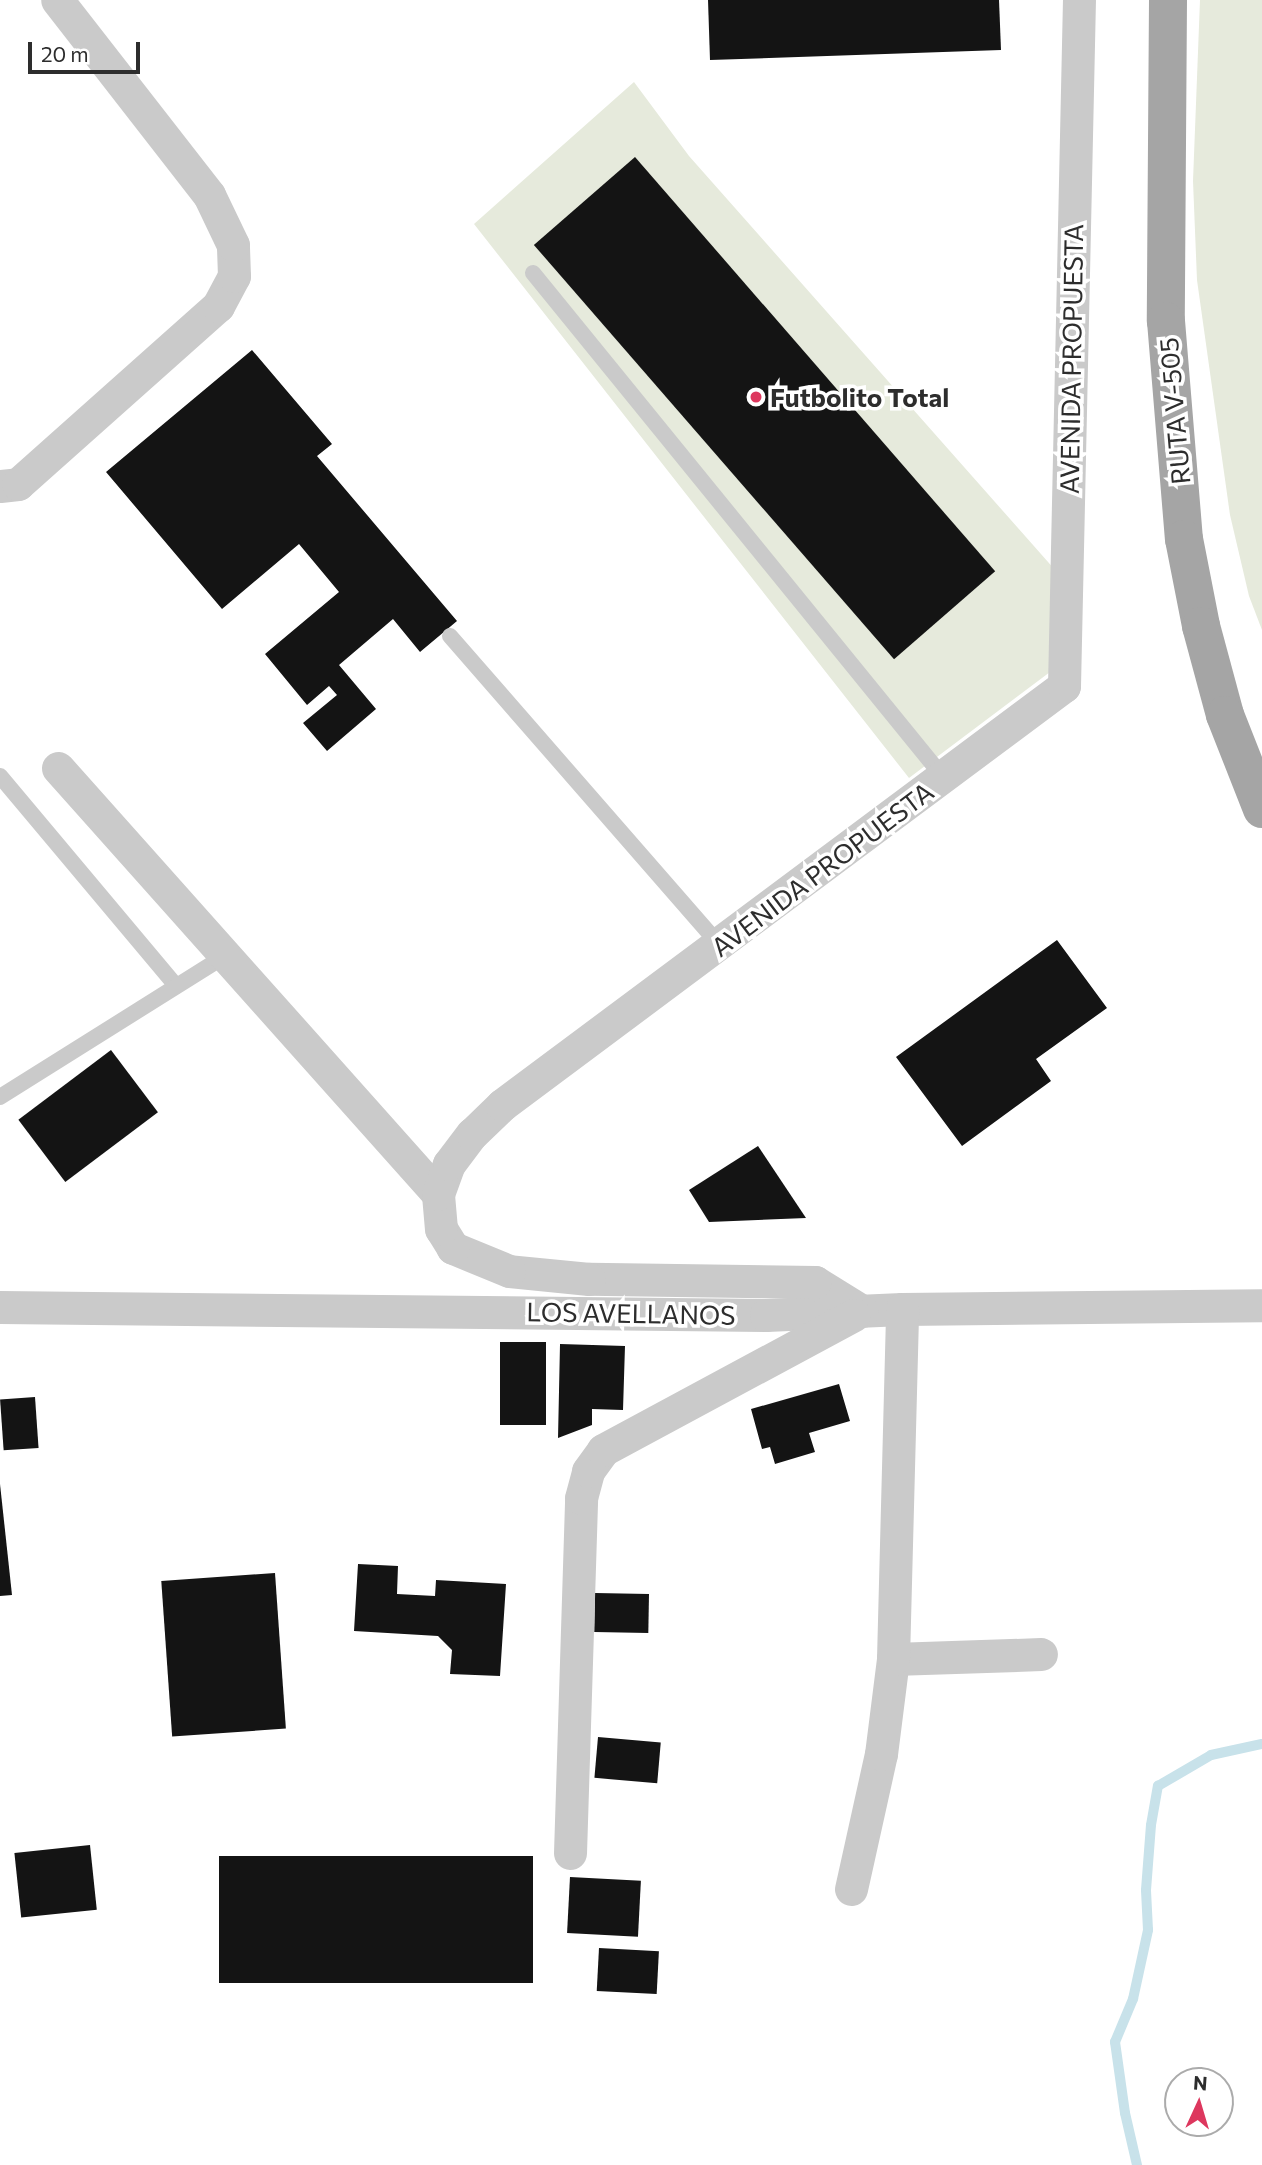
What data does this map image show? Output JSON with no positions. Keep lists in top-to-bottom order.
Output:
{
  "streets": {
    "main road": ["RUTA V-505"],
    "street": ["AVENIDA PROPUESTA", "LOS AVELLANOS"]
  },
  "crossings": [
    ["AVENIDA PROPUESTA", "LOS AVELLANOS"]
  ],
  "places": ["Futbolito Total"],
  "scale_bar": "20 m",
  "north": "top"
}
